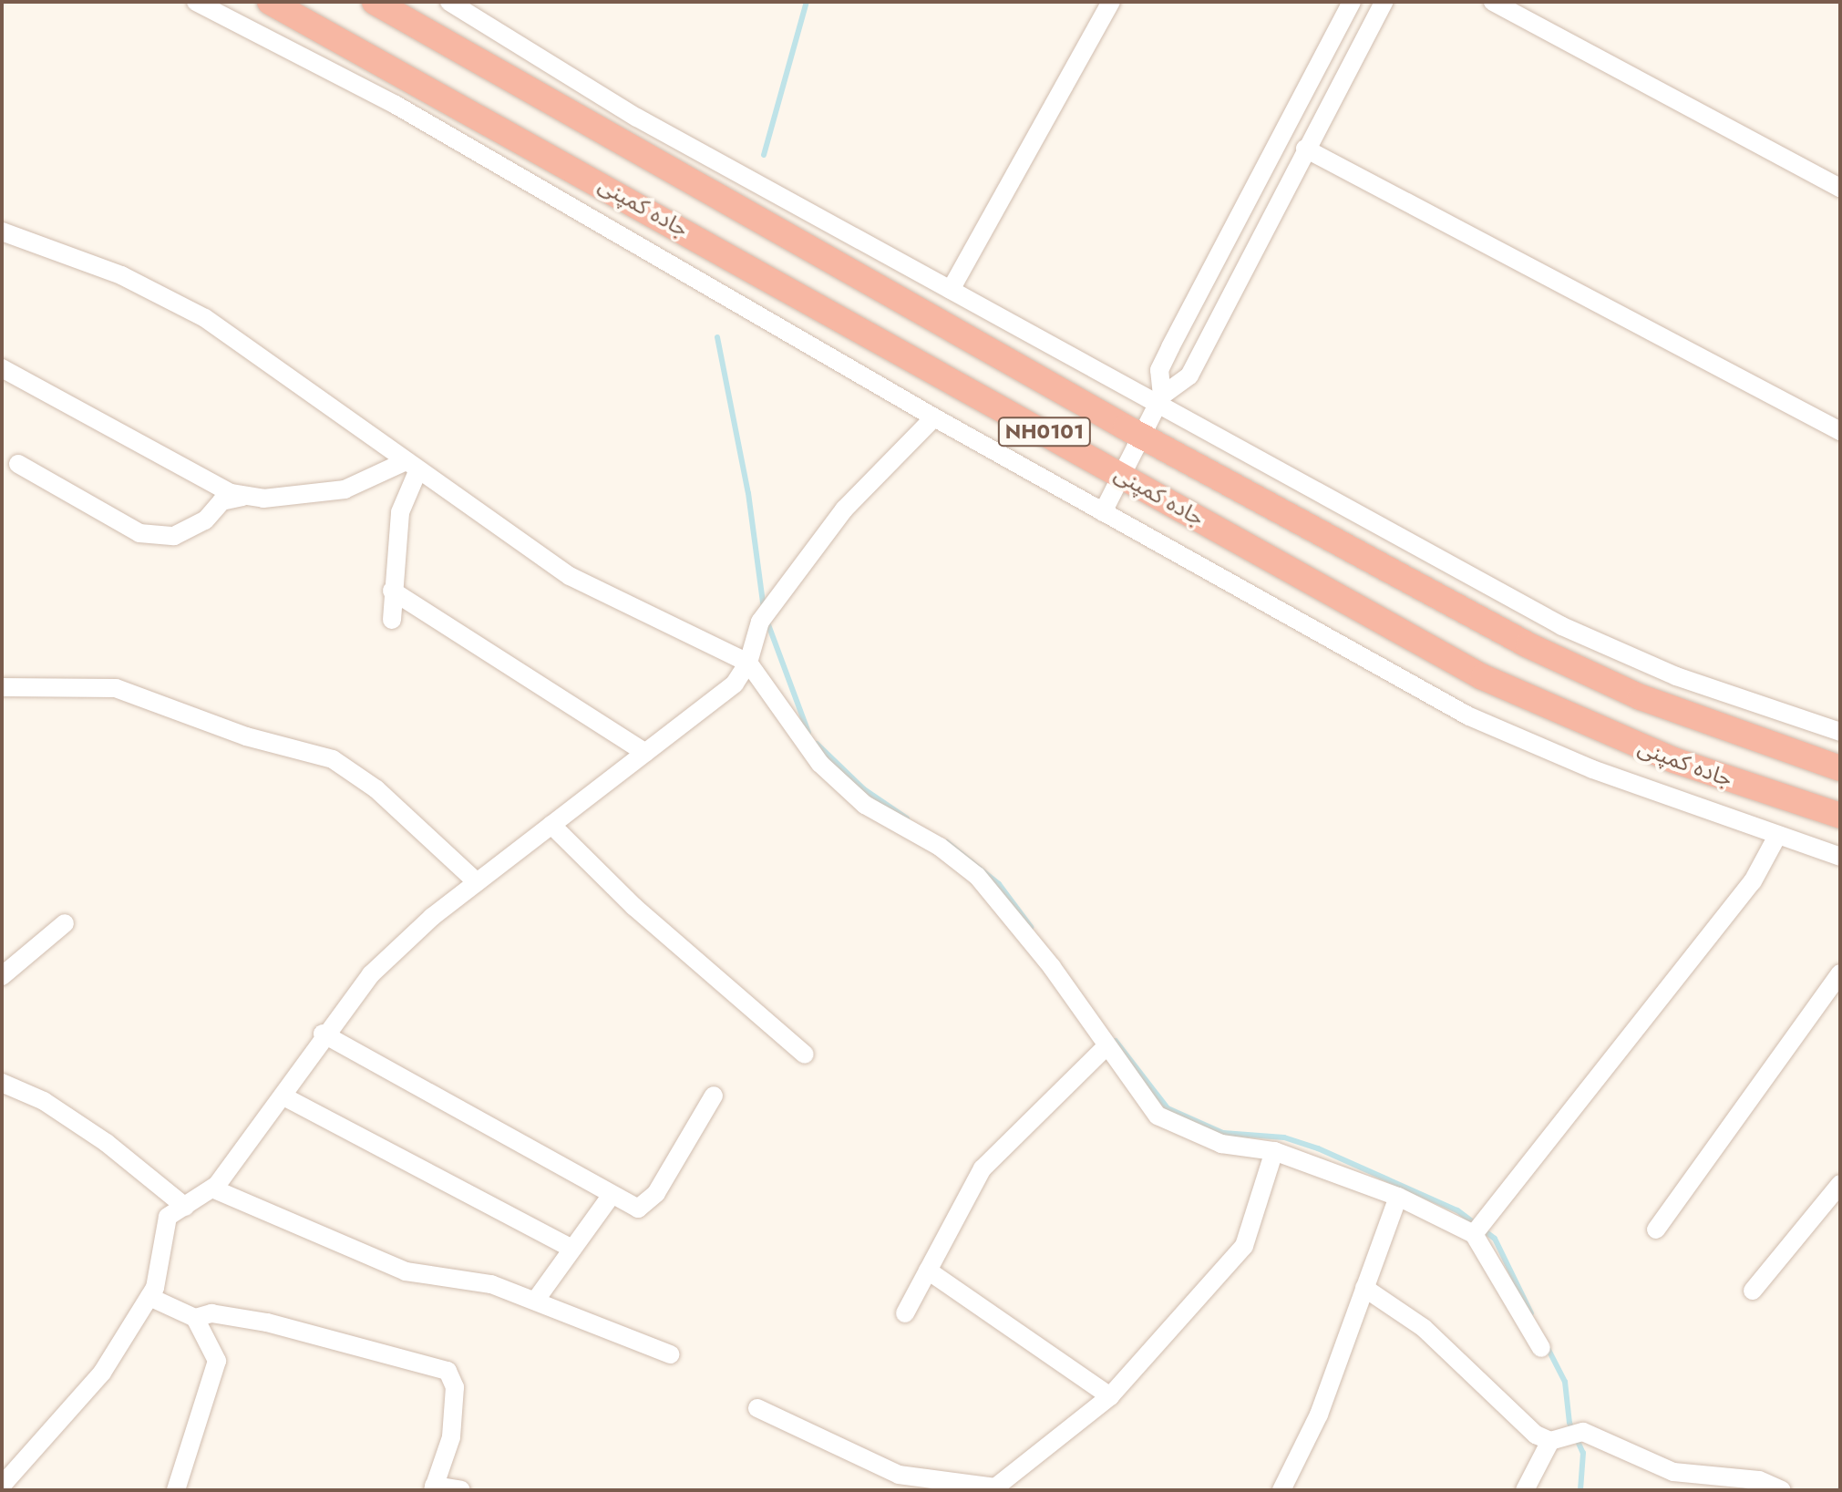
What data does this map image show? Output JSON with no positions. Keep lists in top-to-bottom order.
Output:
{
  "streets": {
    "highway": ["جاده کمپنی", "NH0101"]
  }
}
